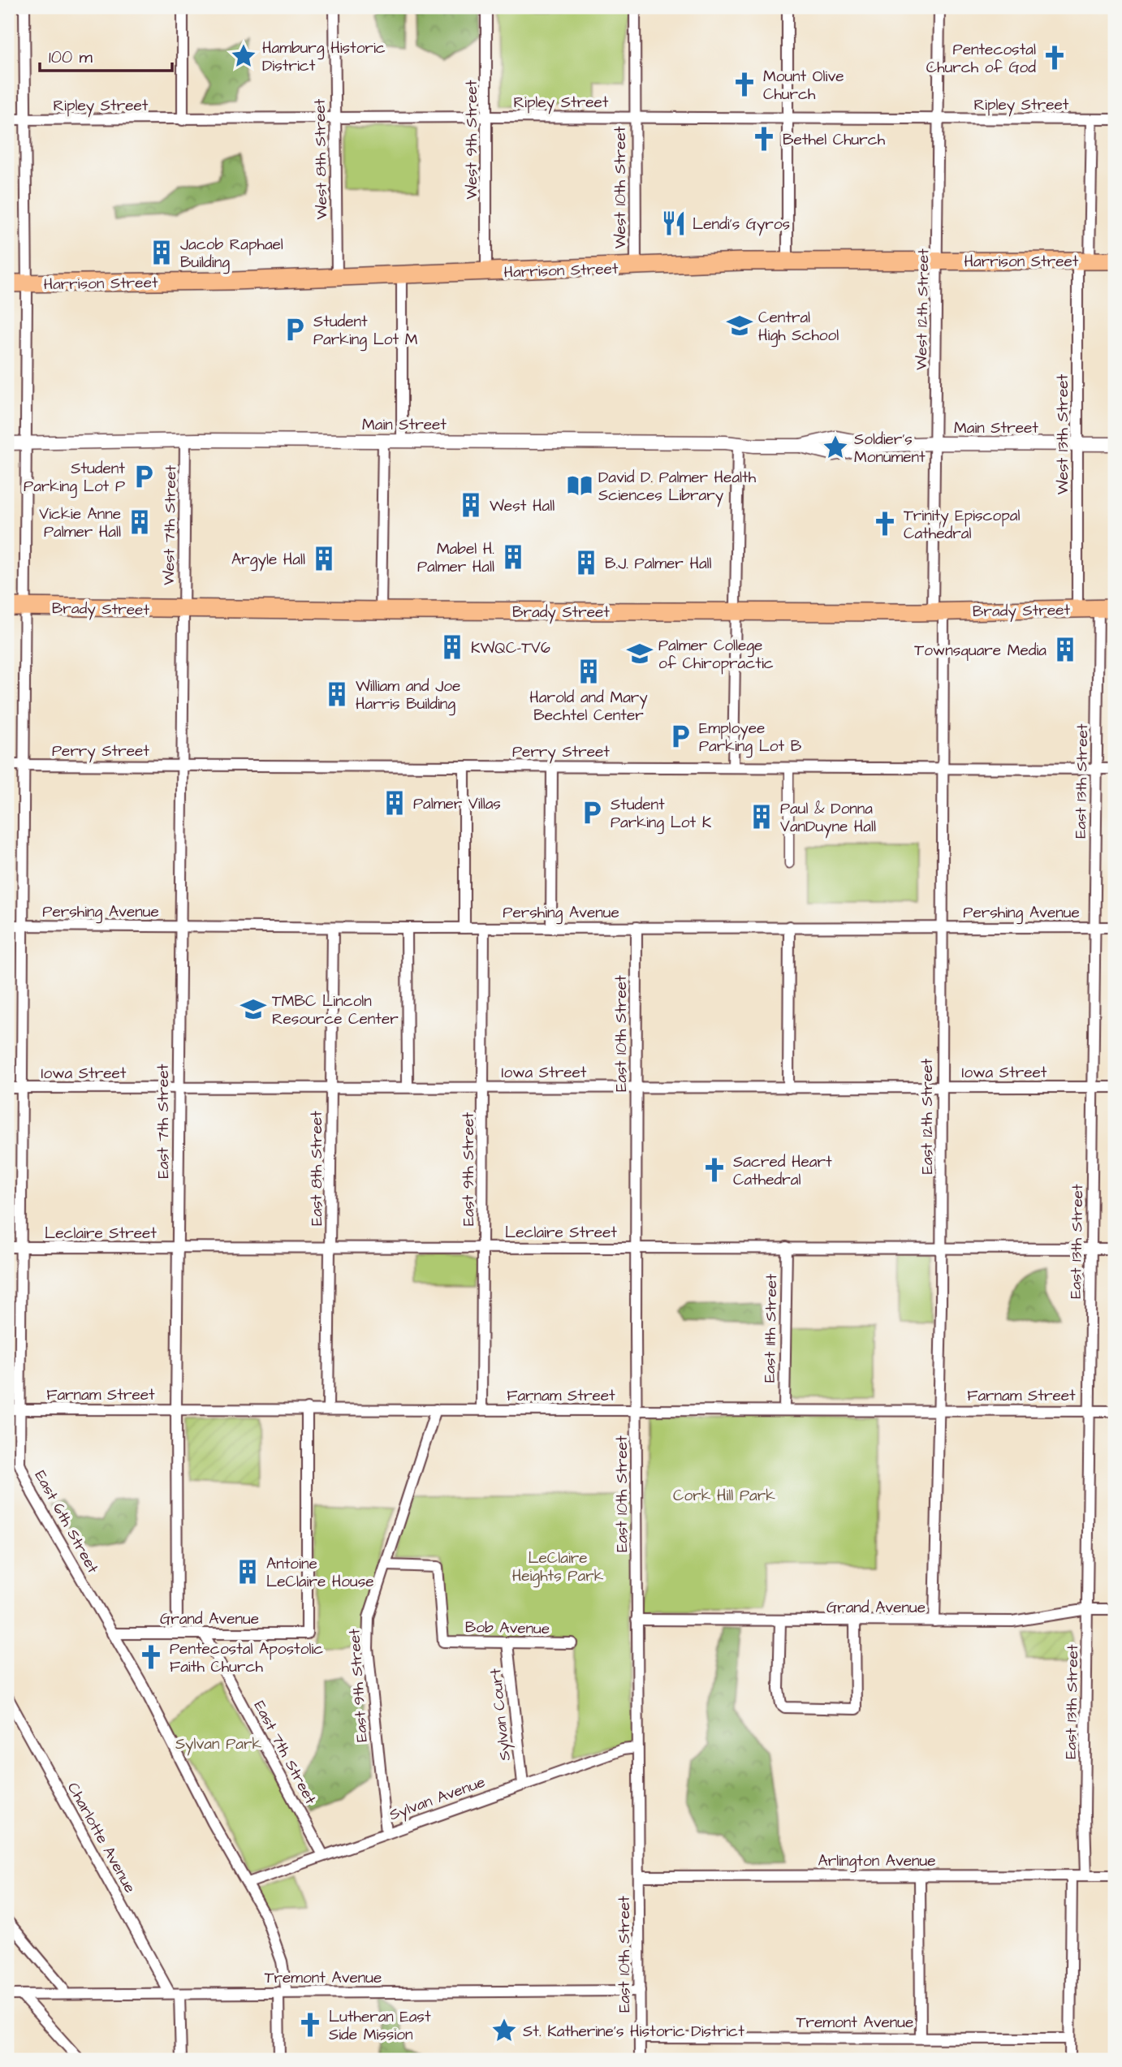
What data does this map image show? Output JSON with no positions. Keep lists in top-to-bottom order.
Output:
{
  "streets": {
    "highway": ["Harrison Street", "Brady Street"],
    "street": [
      "Ripley Street",
      "West 9th Street",
      "West 8th Street",
      "West 10th Street",
      "West 12th Street",
      "Main Street",
      "West 13th Street",
      "West 7th Street",
      "Perry Street",
      "East 13th Street",
      "Pershing Avenue",
      "East 10th Street",
      "Iowa Street",
      "East 12th Street",
      "East 7th Street",
      "East 8th Street",
      "East 9th Street",
      "Leclaire Street",
      "East 11th Street",
      "Farnam Street",
      "East 6th Street",
      "Grand Avenue",
      "Bob Avenue",
      "Sylvan Court",
      "Sylvan Avenue",
      "Charlotte Avenue",
      "Arlington Avenue",
      "Tremont Avenue"
    ]
  },
  "crossings": [
    ["Ripley Street", "West 9th Street"],
    ["Ripley Street", "West 8th Street"],
    ["Ripley Street", "West 10th Street"],
    ["Ripley Street", "West 12th Street"],
    ["Ripley Street", "West 13th Street"],
    ["Ripley Street", "East 6th Street"],
    ["West 9th Street", "Harrison Street"],
    ["West 8th Street", "Harrison Street"],
    ["West 10th Street", "Harrison Street"],
    ["Harrison Street", "West 12th Street"],
    ["Harrison Street", "West 13th Street"],
    ["Harrison Street", "East 6th Street"],
    ["West 12th Street", "Main Street"],
    ["West 12th Street", "Brady Street"],
    ["West 12th Street", "East 12th Street"],
    ["Main Street", "West 13th Street"],
    ["Main Street", "West 7th Street"],
    ["Main Street", "East 6th Street"],
    ["West 13th Street", "Brady Street"],
    ["West 7th Street", "Brady Street"],
    ["West 7th Street", "East 7th Street"],
    ["Brady Street", "East 13th Street"],
    ["Brady Street", "East 12th Street"],
    ["Brady Street", "East 7th Street"],
    ["Brady Street", "East 6th Street"],
    ["Perry Street", "East 13th Street"],
    ["Perry Street", "East 12th Street"],
    ["Perry Street", "East 7th Street"],
    ["Perry Street", "East 6th Street"],
    ["East 13th Street", "Pershing Avenue"],
    ["East 13th Street", "Iowa Street"],
    ["East 13th Street", "Leclaire Street"],
    ["East 13th Street", "Farnam Street"],
    ["East 13th Street", "Grand Avenue"],
    ["East 13th Street", "Arlington Avenue"],
    ["Pershing Avenue", "East 10th Street"],
    ["Pershing Avenue", "East 12th Street"],
    ["Pershing Avenue", "East 7th Street"],
    ["Pershing Avenue", "East 8th Street"],
    ["Pershing Avenue", "East 9th Street"],
    ["Pershing Avenue", "East 6th Street"],
    ["East 10th Street", "Iowa Street"],
    ["East 10th Street", "Leclaire Street"],
    ["East 10th Street", "Farnam Street"],
    ["East 10th Street", "Grand Avenue"],
    ["East 10th Street", "Sylvan Avenue"],
    ["East 10th Street", "Arlington Avenue"],
    ["East 10th Street", "Tremont Avenue"],
    ["Iowa Street", "East 12th Street"],
    ["Iowa Street", "East 7th Street"],
    ["Iowa Street", "East 8th Street"],
    ["Iowa Street", "East 9th Street"],
    ["Iowa Street", "East 6th Street"],
    ["East 12th Street", "Leclaire Street"],
    ["East 12th Street", "Farnam Street"],
    ["East 12th Street", "Grand Avenue"],
    ["East 7th Street", "Leclaire Street"],
    ["East 7th Street", "Farnam Street"],
    ["East 7th Street", "Grand Avenue"],
    ["East 7th Street", "Sylvan Avenue"],
    ["East 8th Street", "Leclaire Street"],
    ["East 8th Street", "Farnam Street"],
    ["East 9th Street", "Leclaire Street"],
    ["East 9th Street", "Farnam Street"],
    ["East 9th Street", "Bob Avenue"],
    ["East 9th Street", "Sylvan Avenue"],
    ["Leclaire Street", "East 11th Street"],
    ["Leclaire Street", "East 6th Street"],
    ["East 11th Street", "Farnam Street"],
    ["Farnam Street", "East 6th Street"],
    ["Farnam Street", "Grand Avenue"],
    ["East 6th Street", "Grand Avenue"],
    ["East 6th Street", "Sylvan Avenue"],
    ["East 6th Street", "Tremont Avenue"],
    ["Bob Avenue", "Sylvan Court"],
    ["Sylvan Court", "Sylvan Avenue"],
    ["Charlotte Avenue", "Tremont Avenue"]
  ],
  "parks": ["Cork Hill Park", "LeClaire Heights Park", "Sylvan Park"],
  "places": {
    "place": ["Hamburg Historic District", "Soldier's Monument", "St. Katherine's Historic District"],
    "church": [
      "Pentecostal Church of God",
      "Mount Olive Church",
      "Bethel Church",
      "Trinity Episcopal Cathedral",
      "Sacred Heart Cathedral",
      "Pentecostal Apostolic Faith Church",
      "Lutheran East Side Mission"
    ],
    "restaurant": ["Lendi's Gyros"],
    "building": [
      "Jacob Raphael Building",
      "West Hall",
      "Vickie Anne Palmer Hall",
      "Mabel H. Palmer Hall",
      "Argyle Hall",
      "B.J. Palmer Hall",
      "KWQC-TV6",
      "Townsquare Media",
      "Harold and Mary Bechtel Center",
      "William and Joe Harris Building",
      "Palmer Villas",
      "Paul & Donna VanDuyne Hall",
      "Antoine LeClaire House"
    ],
    "school or university": ["Central High School", "Palmer College of Chiropractic", "TMBC Lincoln Resource Center"],
    "parking": [
      "Student Parking Lot M",
      "Student Parking Lot P",
      "Employee Parking Lot B",
      "Student Parking Lot K"
    ],
    "library": ["David D. Palmer Health Sciences Library"]
  },
  "scale_bar": "100 m"
}
